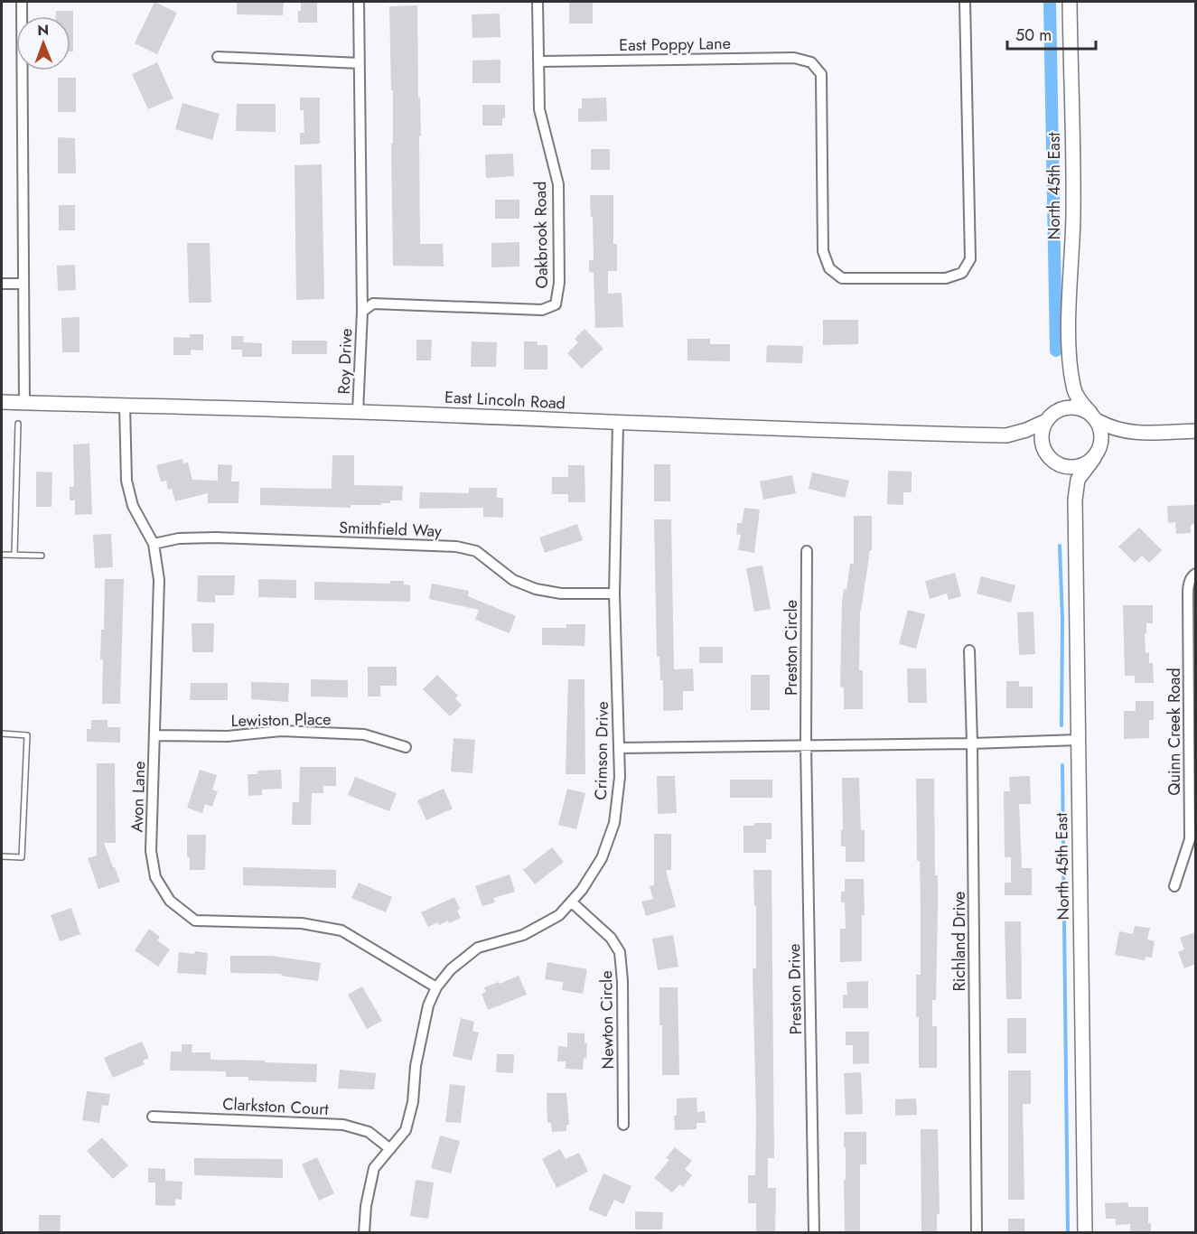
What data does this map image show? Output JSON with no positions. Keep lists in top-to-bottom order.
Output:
{
  "streets": {
    "main road": ["North 45th East", "East Lincoln Road"],
    "street": [
      "East Poppy Lane",
      "Oakbrook Road",
      "Roy Drive",
      "Smithfield Way",
      "Preston Circle",
      "Lewiston Place",
      "Quinn Creek Road",
      "Crimson Drive",
      "Avon Lane",
      "Richland Drive",
      "Preston Drive",
      "Newton Circle",
      "Clarkston Court"
    ]
  },
  "crossings": [
    ["East Poppy Lane", "Oakbrook Road"],
    ["North 45th East", "East Lincoln Road"],
    ["Oakbrook Road", "Roy Drive"],
    ["Roy Drive", "East Lincoln Road"],
    ["East Lincoln Road", "Crimson Drive"],
    ["East Lincoln Road", "Avon Lane"],
    ["Smithfield Way", "Crimson Drive"],
    ["Smithfield Way", "Avon Lane"],
    ["Preston Circle", "Preston Drive"],
    ["Lewiston Place", "Avon Lane"],
    ["Crimson Drive", "Avon Lane"],
    ["Crimson Drive", "Newton Circle"],
    ["Crimson Drive", "Clarkston Court"]
  ],
  "scale_bar": "50 m",
  "north": "top"
}
